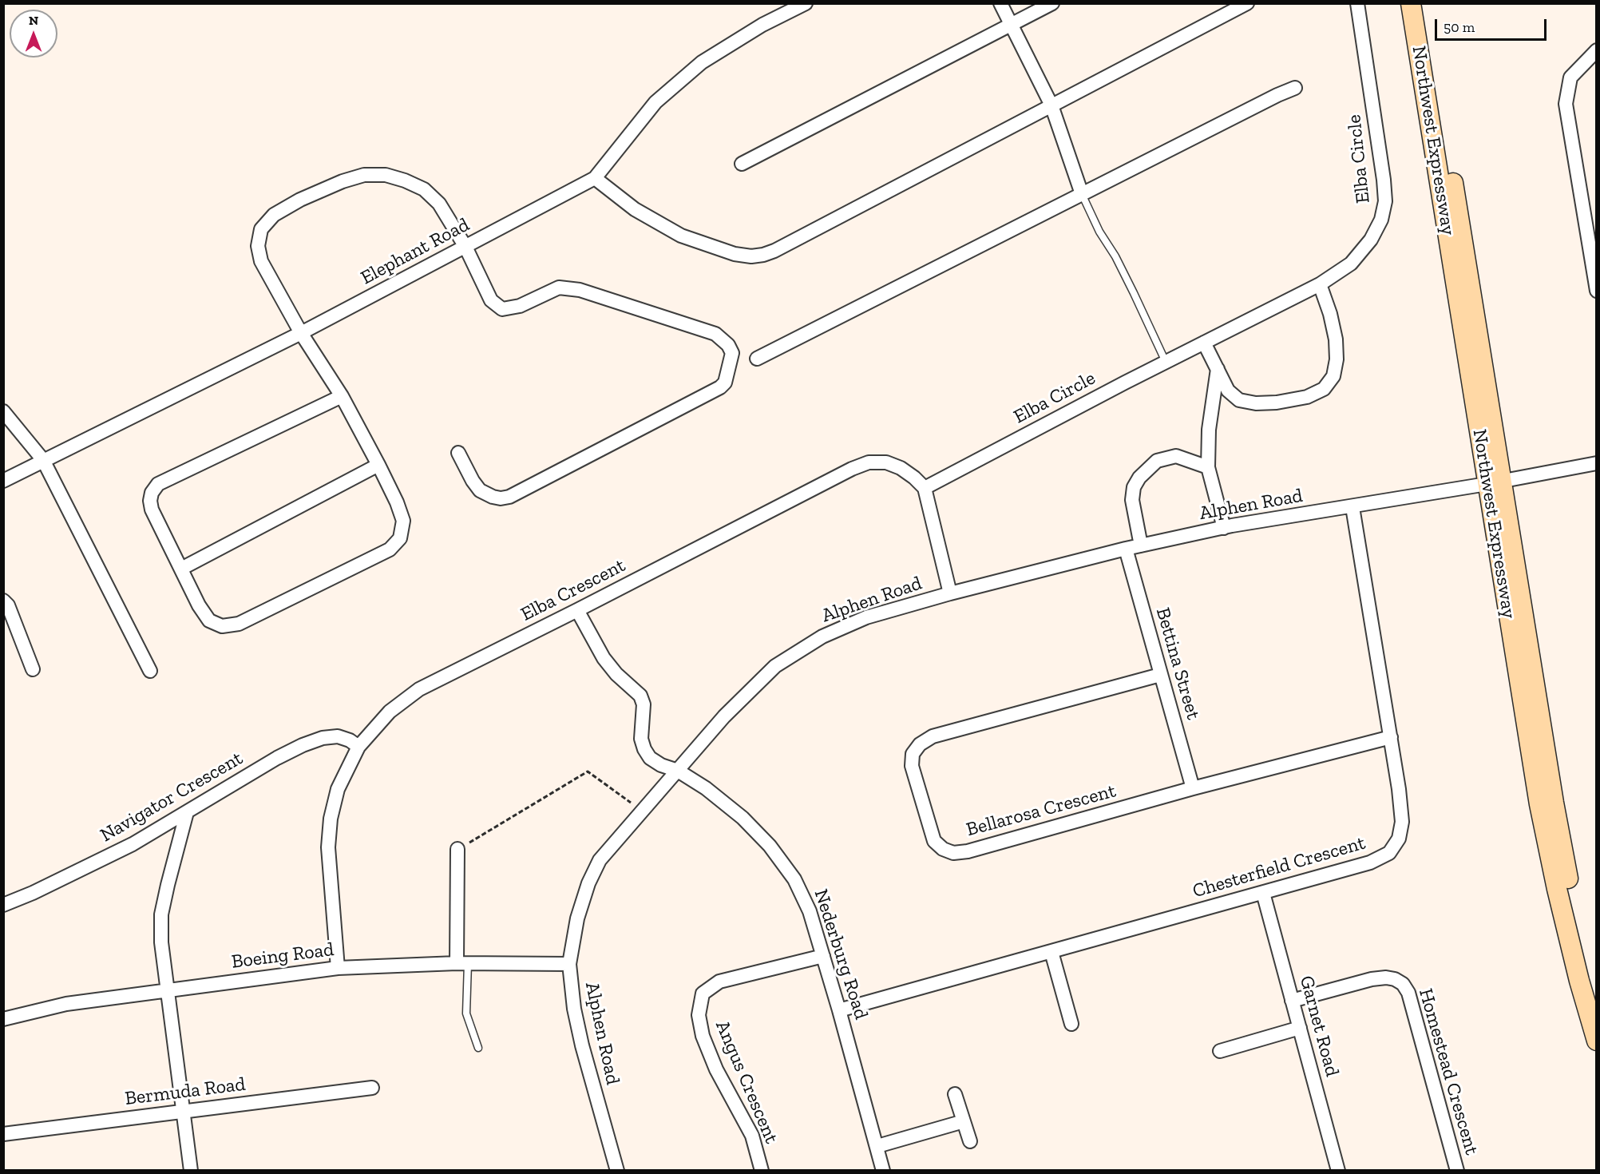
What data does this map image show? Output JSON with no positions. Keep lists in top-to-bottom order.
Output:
{
  "streets": {
    "main road": ["Northwest Expressway"],
    "street": [
      "Elba Circle",
      "Elephant Road",
      "Alphen Road",
      "Elba Crescent",
      "Bettina Street",
      "Navigator Crescent",
      "Bellarosa Crescent",
      "Chesterfield Crescent",
      "Nederburg Road",
      "Boeing Road",
      "Garnet Road",
      "Homestead Crescent",
      "Angus Crescent",
      "Bermuda Road"
    ]
  },
  "crossings": [
    ["Northwest Expressway", "Alphen Road"],
    ["Elba Circle", "Elba Crescent"],
    ["Alphen Road", "Bettina Street"],
    ["Alphen Road", "Chesterfield Crescent"],
    ["Alphen Road", "Nederburg Road"],
    ["Alphen Road", "Boeing Road"],
    ["Elba Crescent", "Navigator Crescent"],
    ["Elba Crescent", "Nederburg Road"],
    ["Elba Crescent", "Boeing Road"],
    ["Bettina Street", "Bellarosa Crescent"],
    ["Bellarosa Crescent", "Chesterfield Crescent"],
    ["Chesterfield Crescent", "Nederburg Road"],
    ["Chesterfield Crescent", "Garnet Road"],
    ["Nederburg Road", "Angus Crescent"],
    ["Garnet Road", "Homestead Crescent"]
  ],
  "scale_bar": "50 m",
  "north": "top"
}
